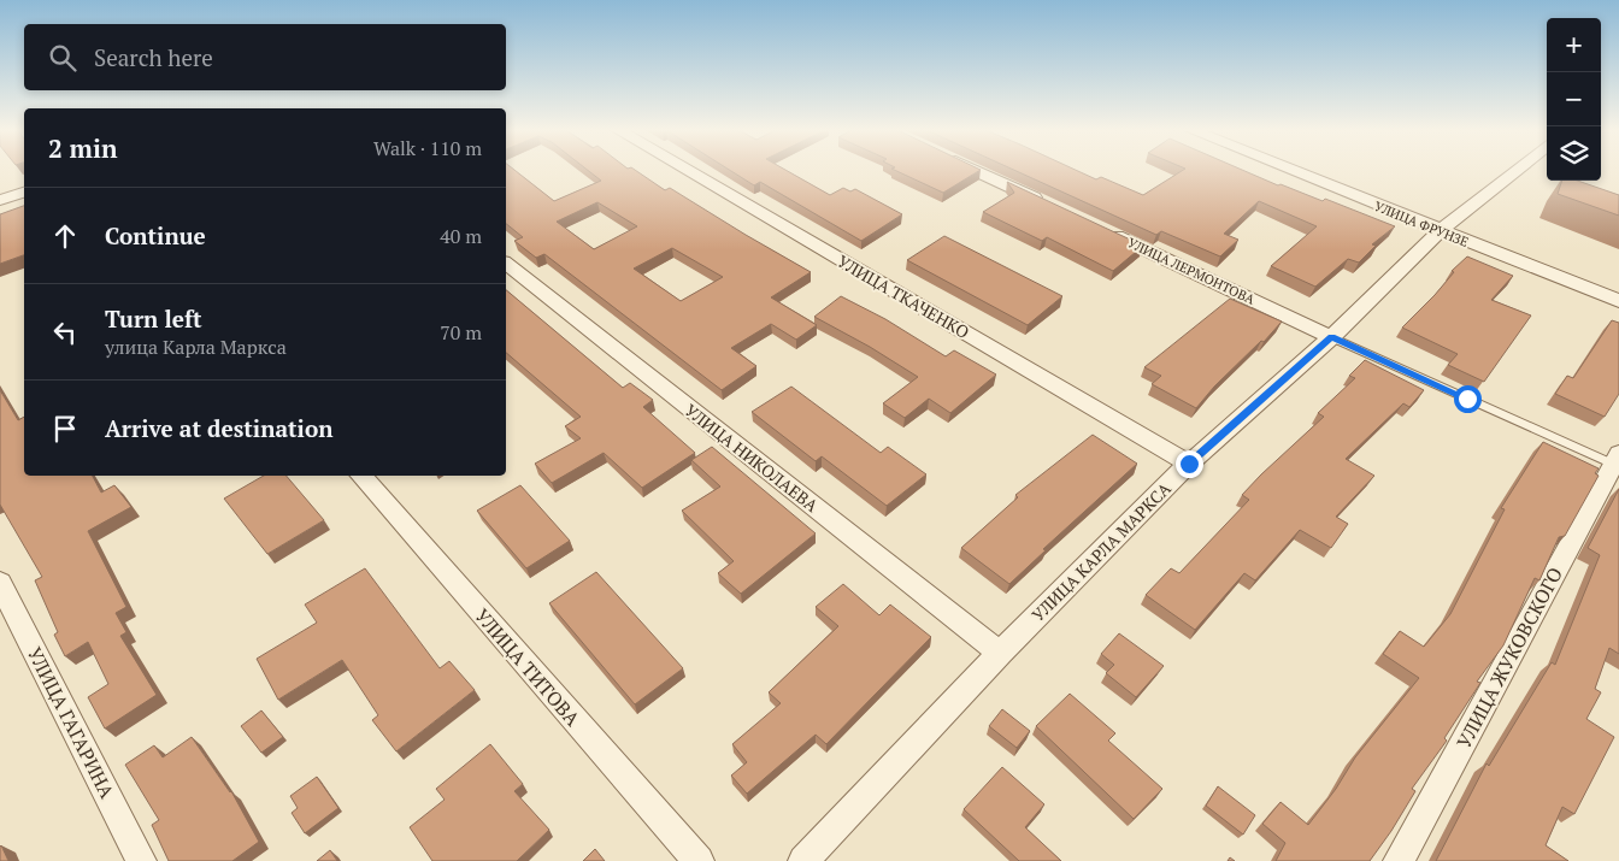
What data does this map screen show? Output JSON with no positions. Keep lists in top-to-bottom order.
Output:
{
  "streets": {
    "street": [
      "УЛИЦА ФРУНЗЕ",
      "УЛИЦА ЛЕРМОНТОВА",
      "УЛИЦА ТКАЧЕНКО",
      "УЛИЦА НИКОЛАЕВА",
      "УЛИЦА КАРЛА МАРКСА",
      "УЛИЦА ЖУКОВСКОГО",
      "УЛИЦА ТИТОВА",
      "УЛИЦА ГАГАРИНА"
    ]
  },
  "crossings": [
    ["УЛИЦА ФРУНЗЕ", "УЛИЦА КАРЛА МАРКСА"],
    ["УЛИЦА ЛЕРМОНТОВА", "УЛИЦА КАРЛА МАРКСА"],
    ["УЛИЦА ТКАЧЕНКО", "УЛИЦА КАРЛА МАРКСА"],
    ["УЛИЦА НИКОЛАЕВА", "УЛИЦА КАРЛА МАРКСА"]
  ],
  "page": {
    "map_buttons": ["+", "−"],
    "search": "Search here",
    "heading": ["2 min", "Walk · 110 m"],
    "list": [
      ["Continue", "40 m"],
      ["Turn left", "улица Карла Маркса", "70 m"],
      "Arrive at destination"
    ]
  }
}
